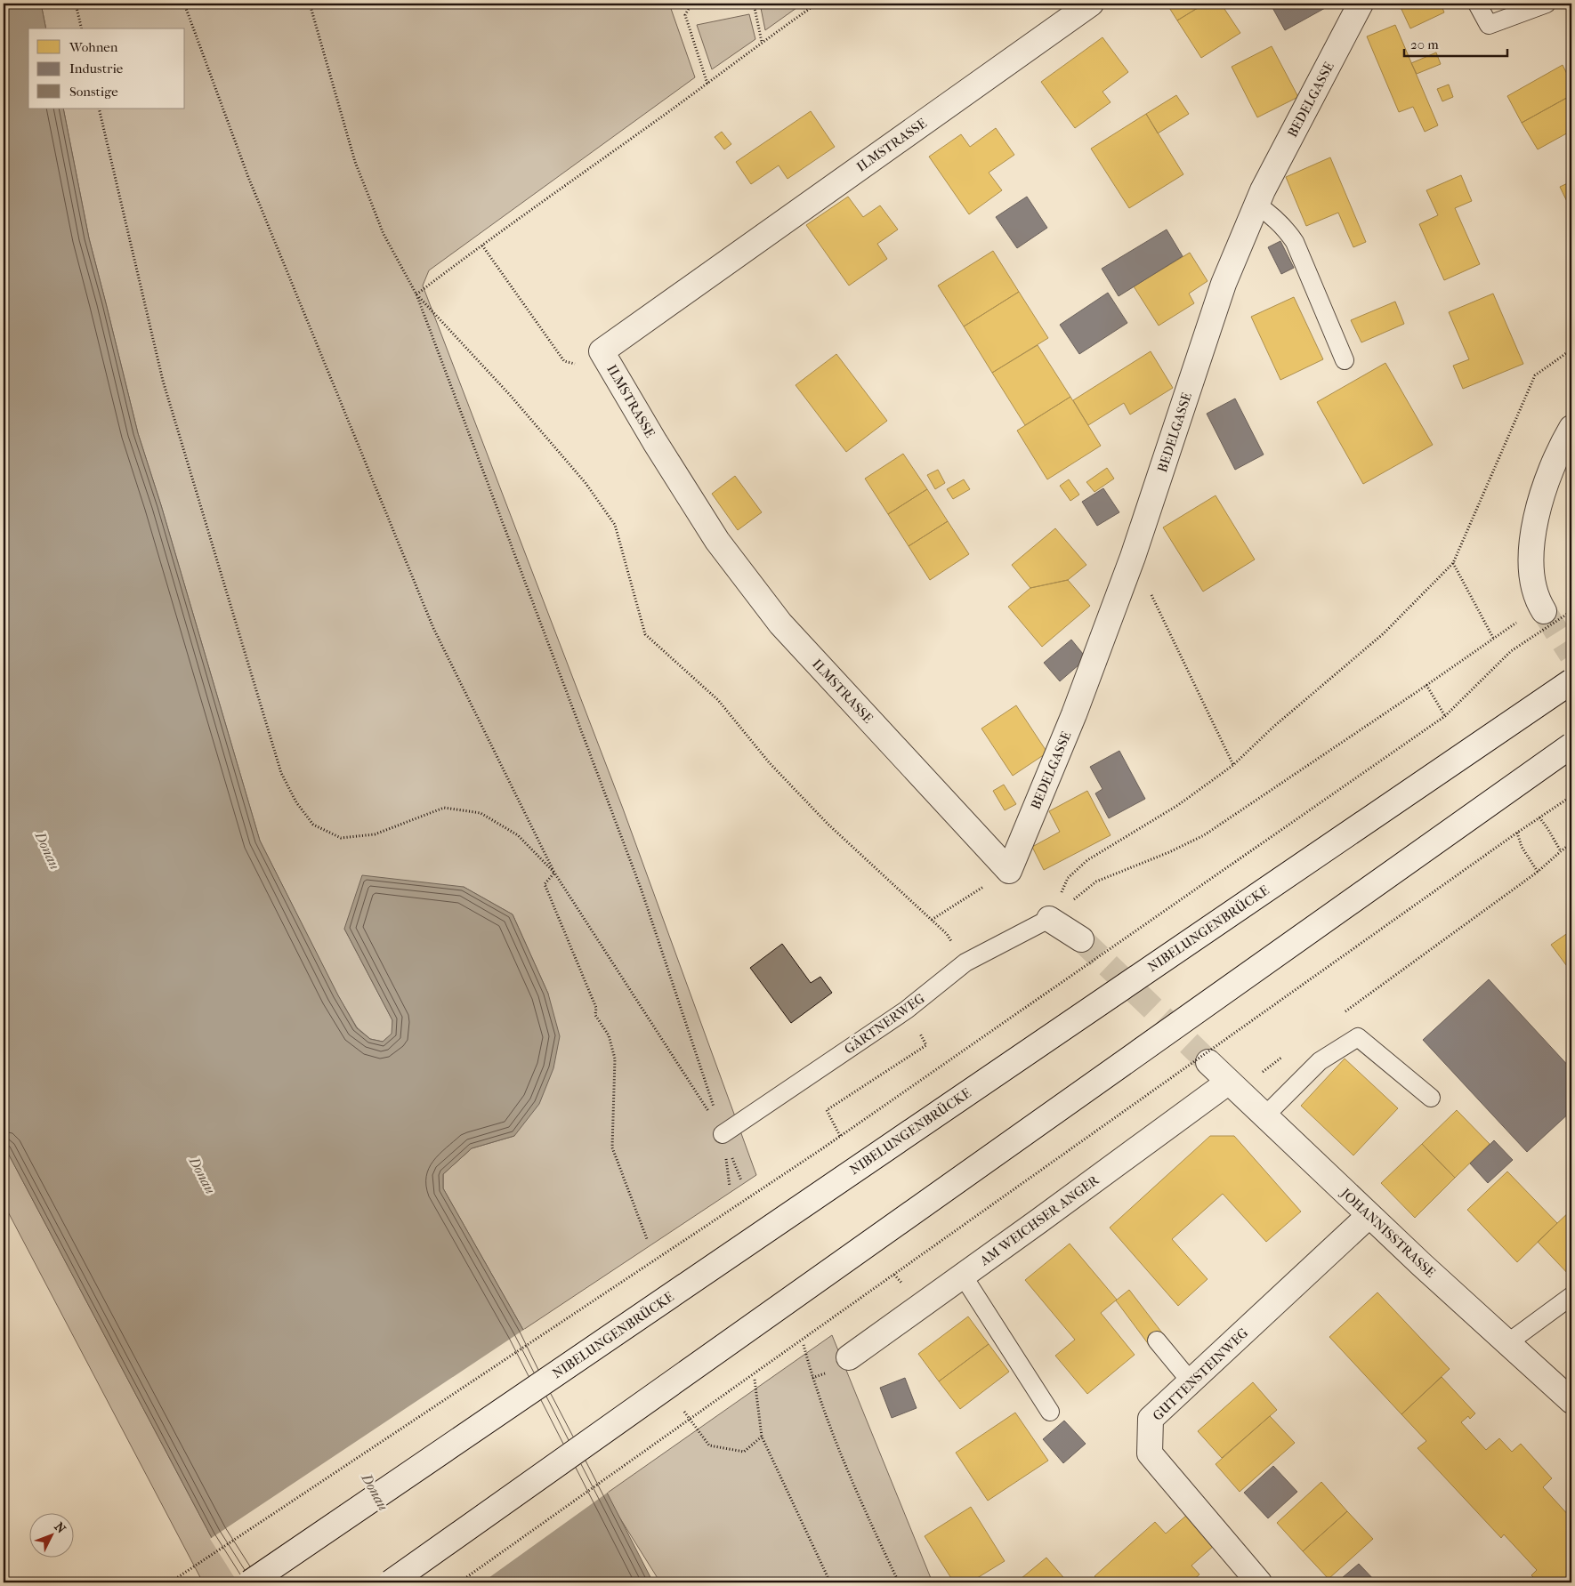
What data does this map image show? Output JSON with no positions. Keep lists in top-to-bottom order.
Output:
{
  "streets": {
    "street": [
      "BEDELGASSE",
      "ILMSTRASSE",
      "NIBELUNGENBRÜCKE",
      "AM WEICHSER ANGER",
      "JOHANNISSTRASSE",
      "GUTTENSTEINWEG"
    ],
    "lane": ["GÄRTNERWEG"]
  },
  "crossings": [
    ["BEDELGASSE", "ILMSTRASSE"],
    ["AM WEICHSER ANGER", "JOHANNISSTRASSE"],
    ["JOHANNISSTRASSE", "GUTTENSTEINWEG"]
  ],
  "water": ["Donau"],
  "legend": ["Wohnen", "Industrie", "Sonstige"],
  "scale_bar": "20 m",
  "north": "top right"
}
